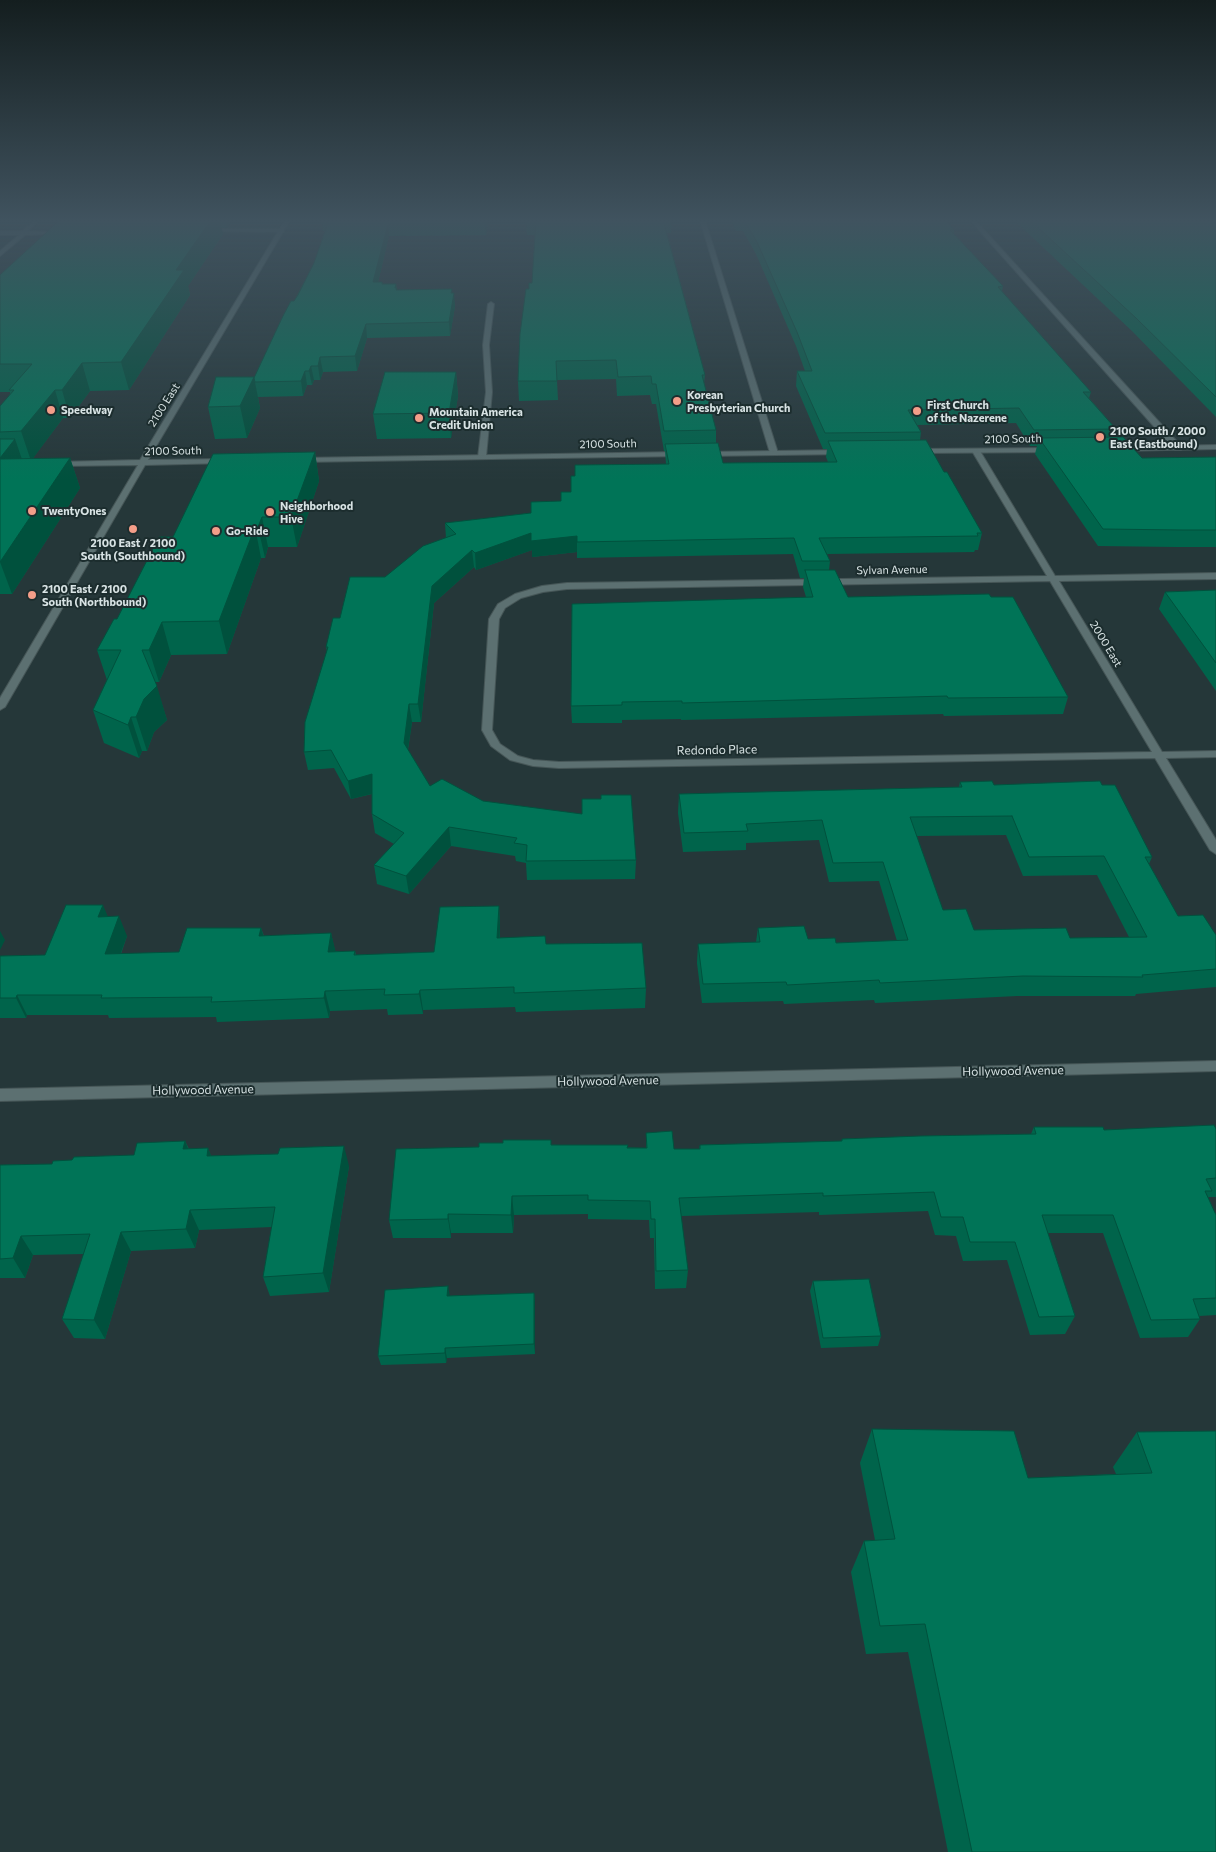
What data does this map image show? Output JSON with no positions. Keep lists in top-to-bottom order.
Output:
{
  "streets": {
    "street": [
      "2100 East",
      "2100 South",
      "Sylvan Avenue",
      "2000 East",
      "Redondo Place",
      "Hollywood Avenue"
    ]
  },
  "crossings": [
    ["2100 East", "2100 South"],
    ["2100 South", "2000 East"],
    ["Sylvan Avenue", "2000 East"],
    ["Sylvan Avenue", "Redondo Place"],
    ["2000 East", "Redondo Place"]
  ],
  "places": [
    "Korean Presbyterian Church",
    "Speedway",
    "First Church of the Nazerene",
    "Mountain America Credit Union",
    "2100 South / 2000 East (Eastbound)",
    "TwentyOnes",
    "Neighborhood Hive",
    "2100 East / 2100 South (Southbound)",
    "Go-Ride",
    "2100 East / 2100 South (Northbound)"
  ]
}
